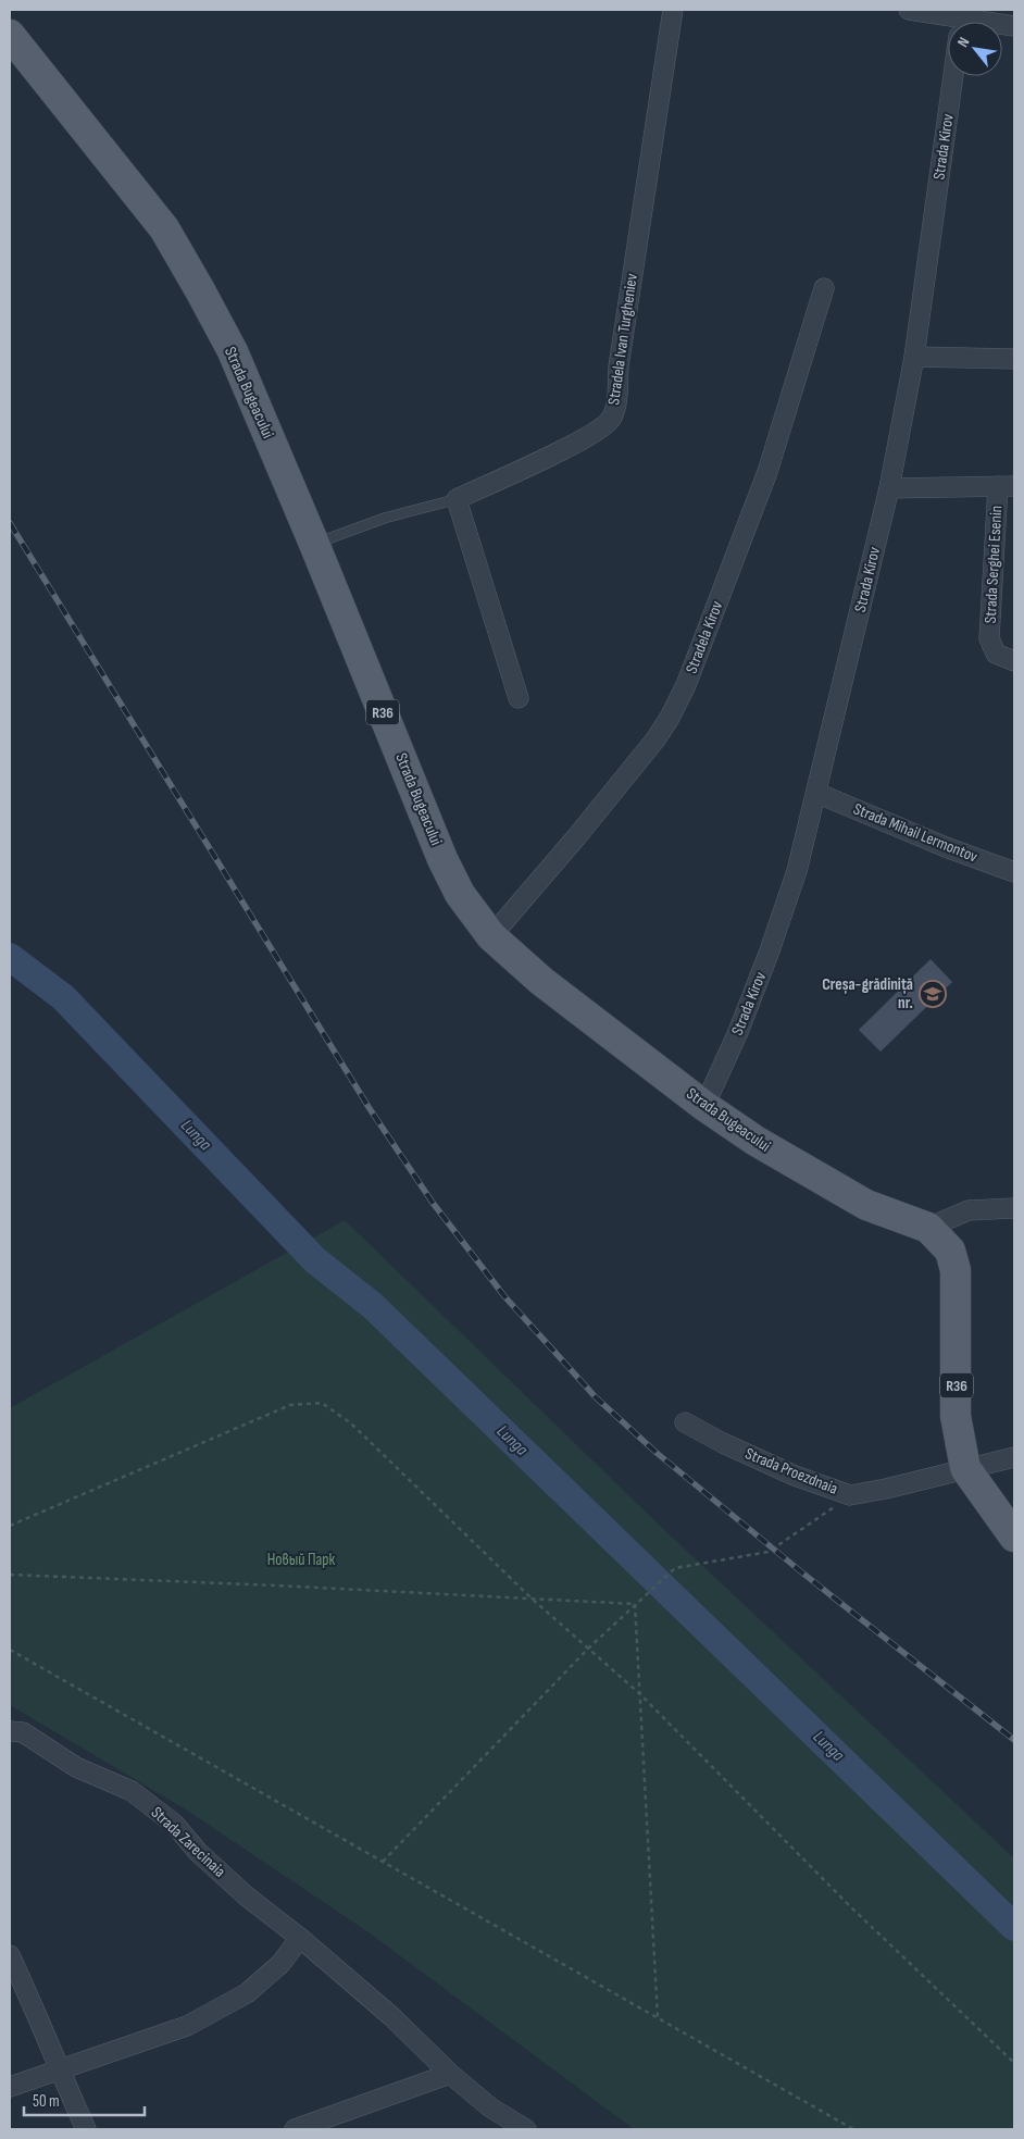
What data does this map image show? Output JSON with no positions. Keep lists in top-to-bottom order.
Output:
{
  "streets": {
    "main road": ["Strada Bugeacului", "R36"],
    "street": [
      "Strada Kirov",
      "Stradela Ivan Turgheniev",
      "Strada Serghei Esenin",
      "Stradela Kirov",
      "Strada Mihail Lermontov",
      "Strada Proezdnaia",
      "Strada Zarecinaia"
    ]
  },
  "crossings": [
    ["Strada Kirov", "Strada Bugeacului"],
    ["Strada Kirov", "Strada Mihail Lermontov"],
    ["Strada Bugeacului", "Stradela Kirov"],
    ["Strada Bugeacului", "R36"],
    ["R36", "Strada Proezdnaia"]
  ],
  "water": ["Lunga"],
  "parks": ["Новый Парк"],
  "places": {
    "school or university": ["Creșa-grădiniță nr."]
  },
  "scale_bar": "50 m",
  "north": "top left"
}
